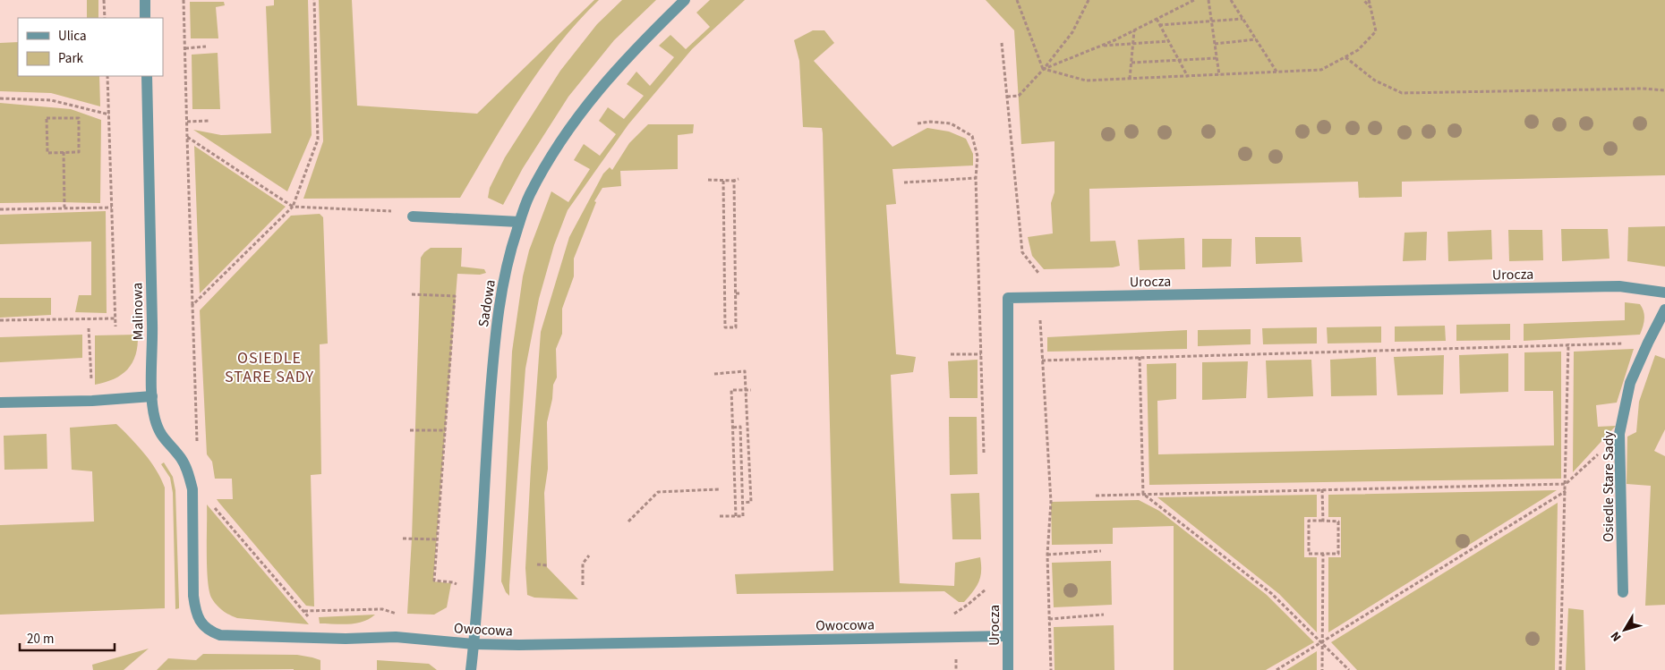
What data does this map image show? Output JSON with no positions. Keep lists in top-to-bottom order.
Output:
{
  "streets": {
    "street": [
      "Urocza",
      "Sadowa",
      "Malinowa",
      "Osiedle Stare Sady",
      "Owocowa"
    ]
  },
  "crossings": [
    ["Urocza", "Owocowa"],
    ["Sadowa", "Owocowa"],
    ["Malinowa", "Owocowa"]
  ],
  "districts": ["OSIEDLE STARE SADY"],
  "legend": ["Ulica", "Park"],
  "scale_bar": "20 m",
  "north": "bottom left"
}
